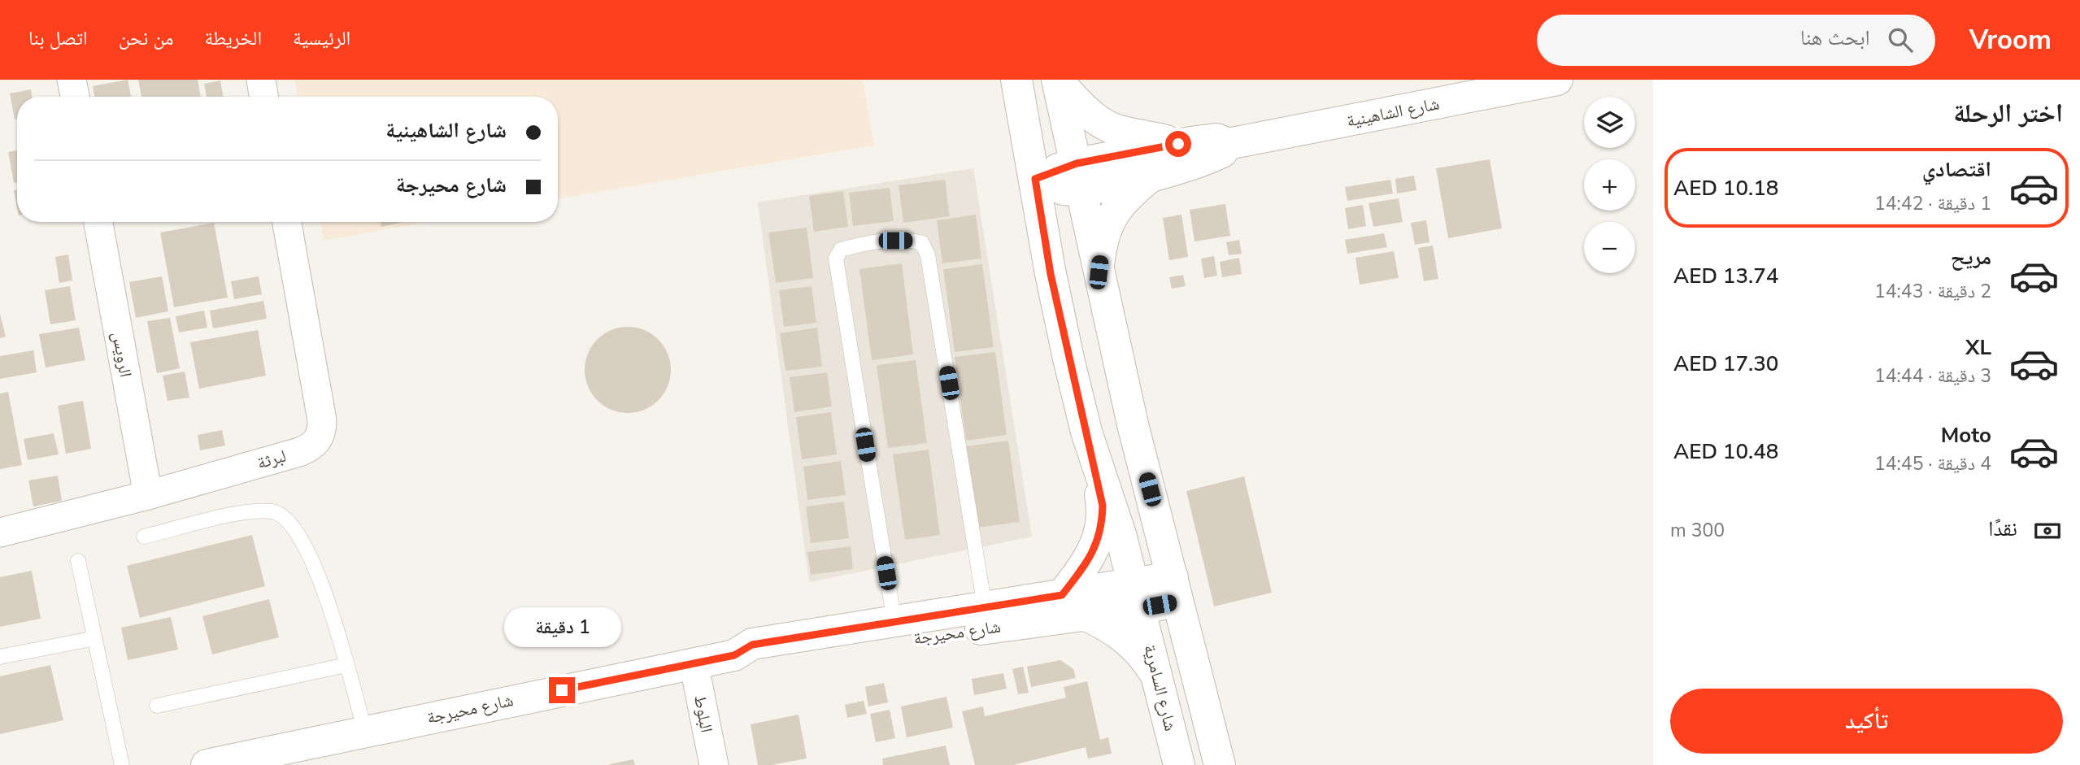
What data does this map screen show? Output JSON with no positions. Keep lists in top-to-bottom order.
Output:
{
  "streets": {
    "street": [
      "شارع الشاهينية",
      "الرويس",
      "لبرثة",
      "شارع محيرجة",
      "شارع السامرية",
      "البلوط"
    ]
  },
  "crossings": [
    ["شارع الشاهينية", "شارع السامرية"],
    ["الرويس", "لبرثة"],
    ["شارع محيرجة", "شارع السامرية"],
    ["شارع محيرجة", "البلوط"]
  ],
  "page": {
    "header": "Vroom",
    "search": "ابحث هنا",
    "nav": [
      "الرئيسية",
      "الخريطة",
      "من نحن",
      "اتصل بنا"
    ],
    "heading": "اختر الرحلة",
    "map_buttons": ["+", "−"],
    "banner": ["شارع الشاهينية", "شارع محيرجة"],
    "list": [
      {
        "name": "اقتصادي",
        "note": "1 دقيقة · 14:42",
        "value": "AED 10.18"
      },
      {
        "name": "مريح",
        "note": "2 دقيقة · 14:43",
        "value": "AED 13.74"
      },
      {
        "name": "XL",
        "note": "3 دقيقة · 14:44",
        "value": "AED 17.30"
      },
      {
        "name": "Moto",
        "note": "4 دقيقة · 14:45",
        "value": "AED 10.48"
      }
    ],
    "pay": ["نقدًا", "300 m"],
    "bubble": "1 دقيقة",
    "buttons": "تأكيد"
  }
}
